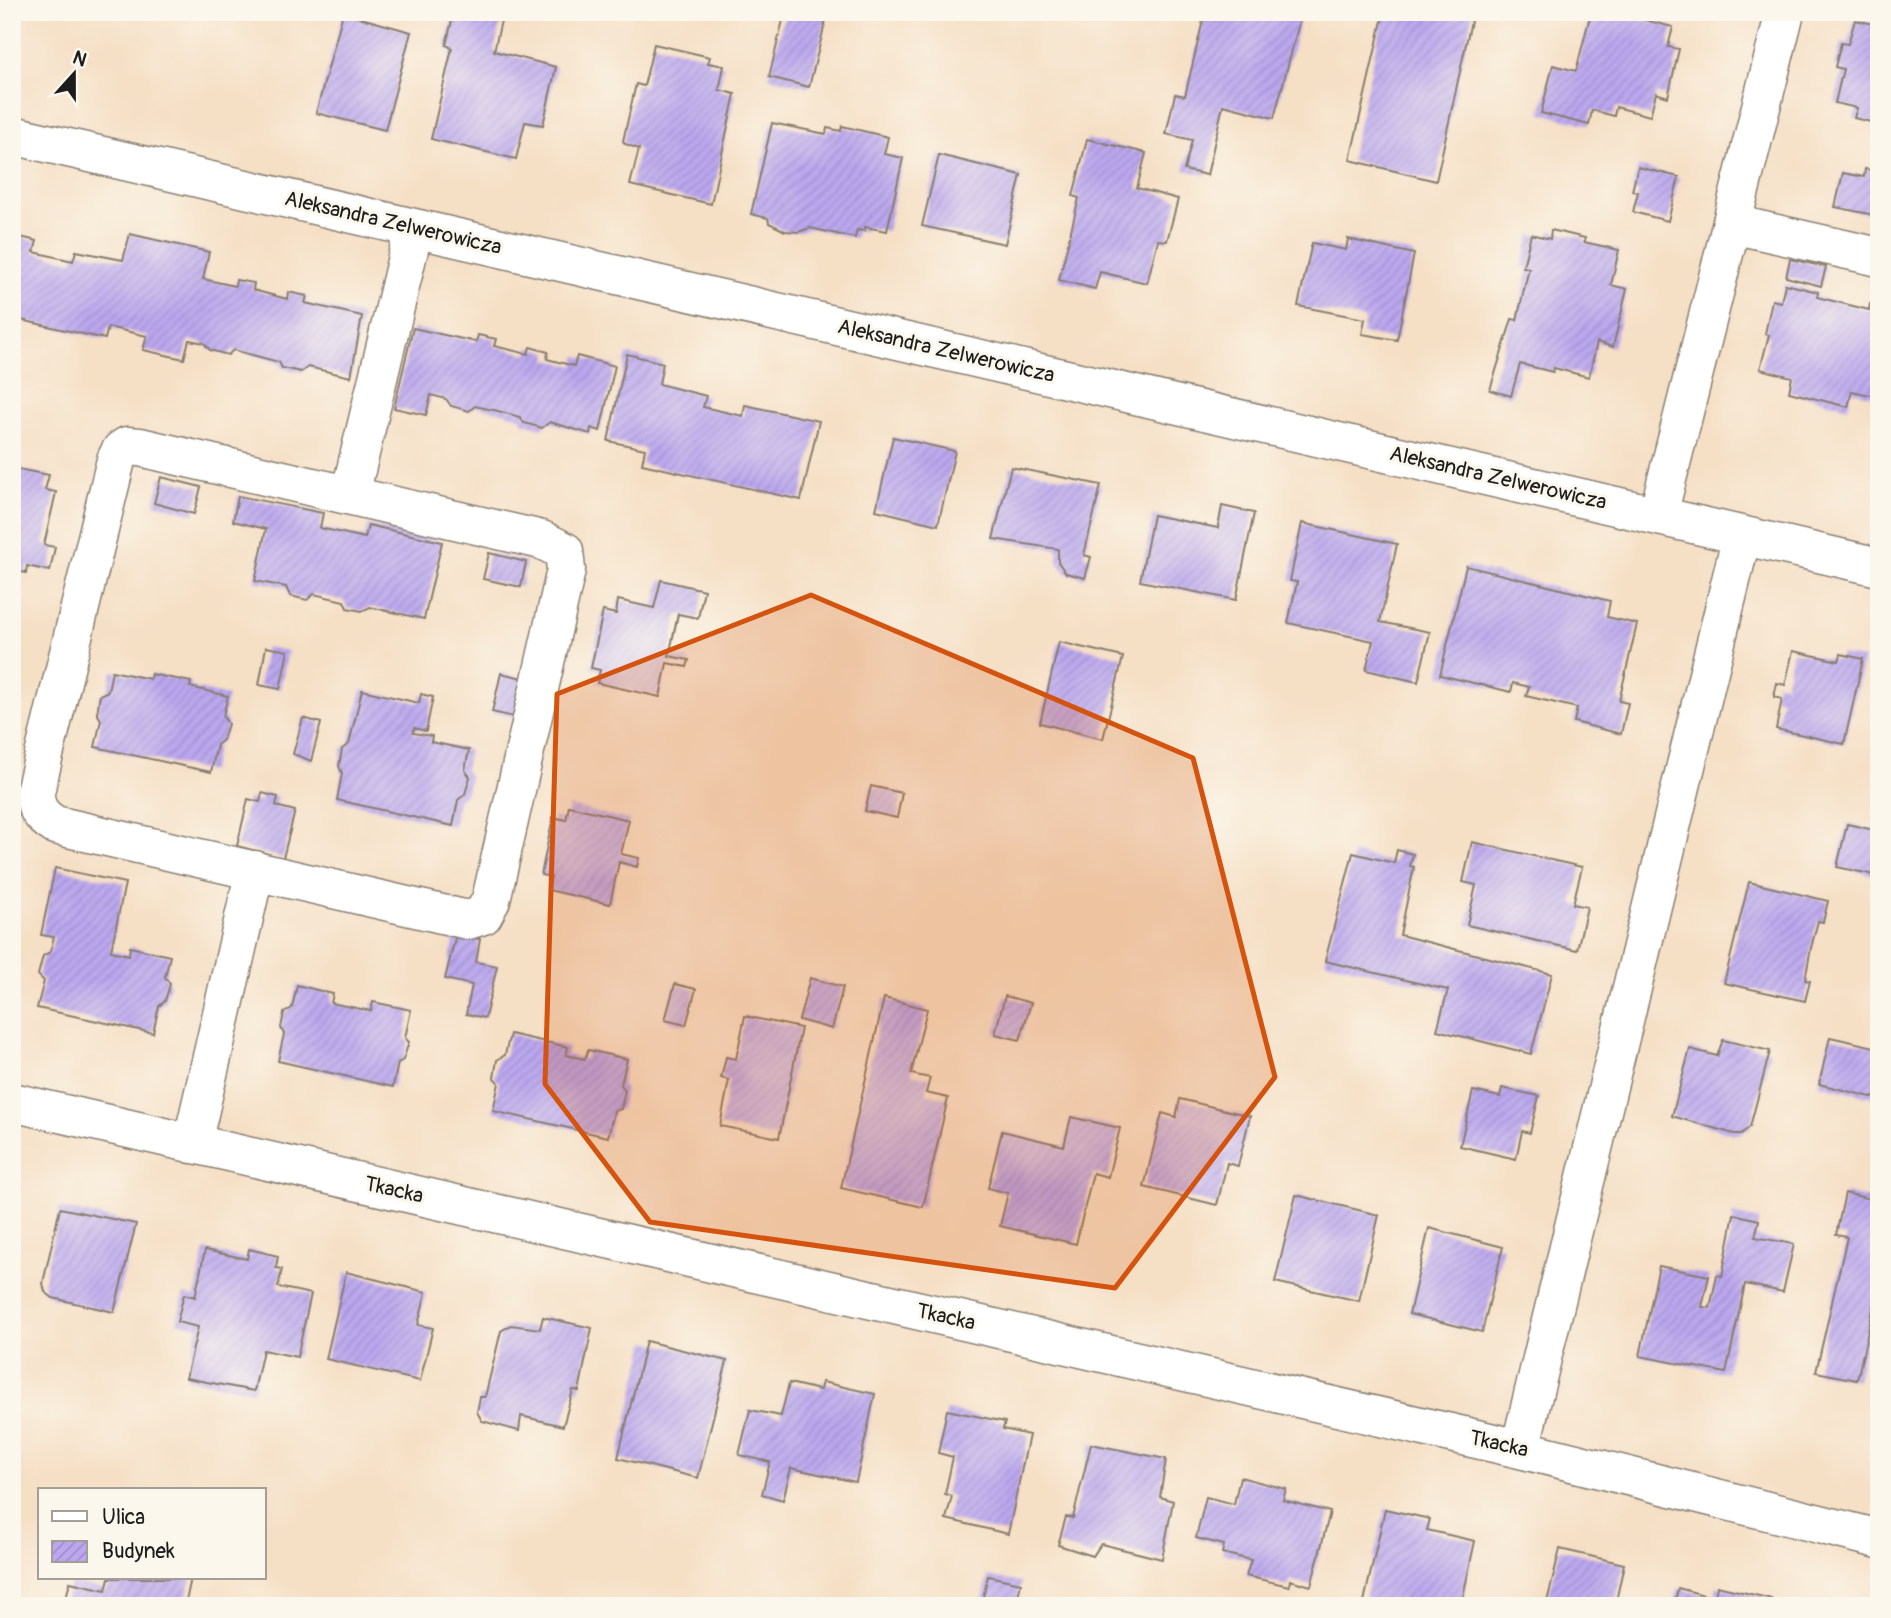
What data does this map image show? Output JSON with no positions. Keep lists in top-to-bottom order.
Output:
{
  "streets": {
    "street": ["Aleksandra Zelwerowicza", "Tkacka"]
  },
  "legend": ["Ulica", "Budynek"],
  "north": "top"
}
